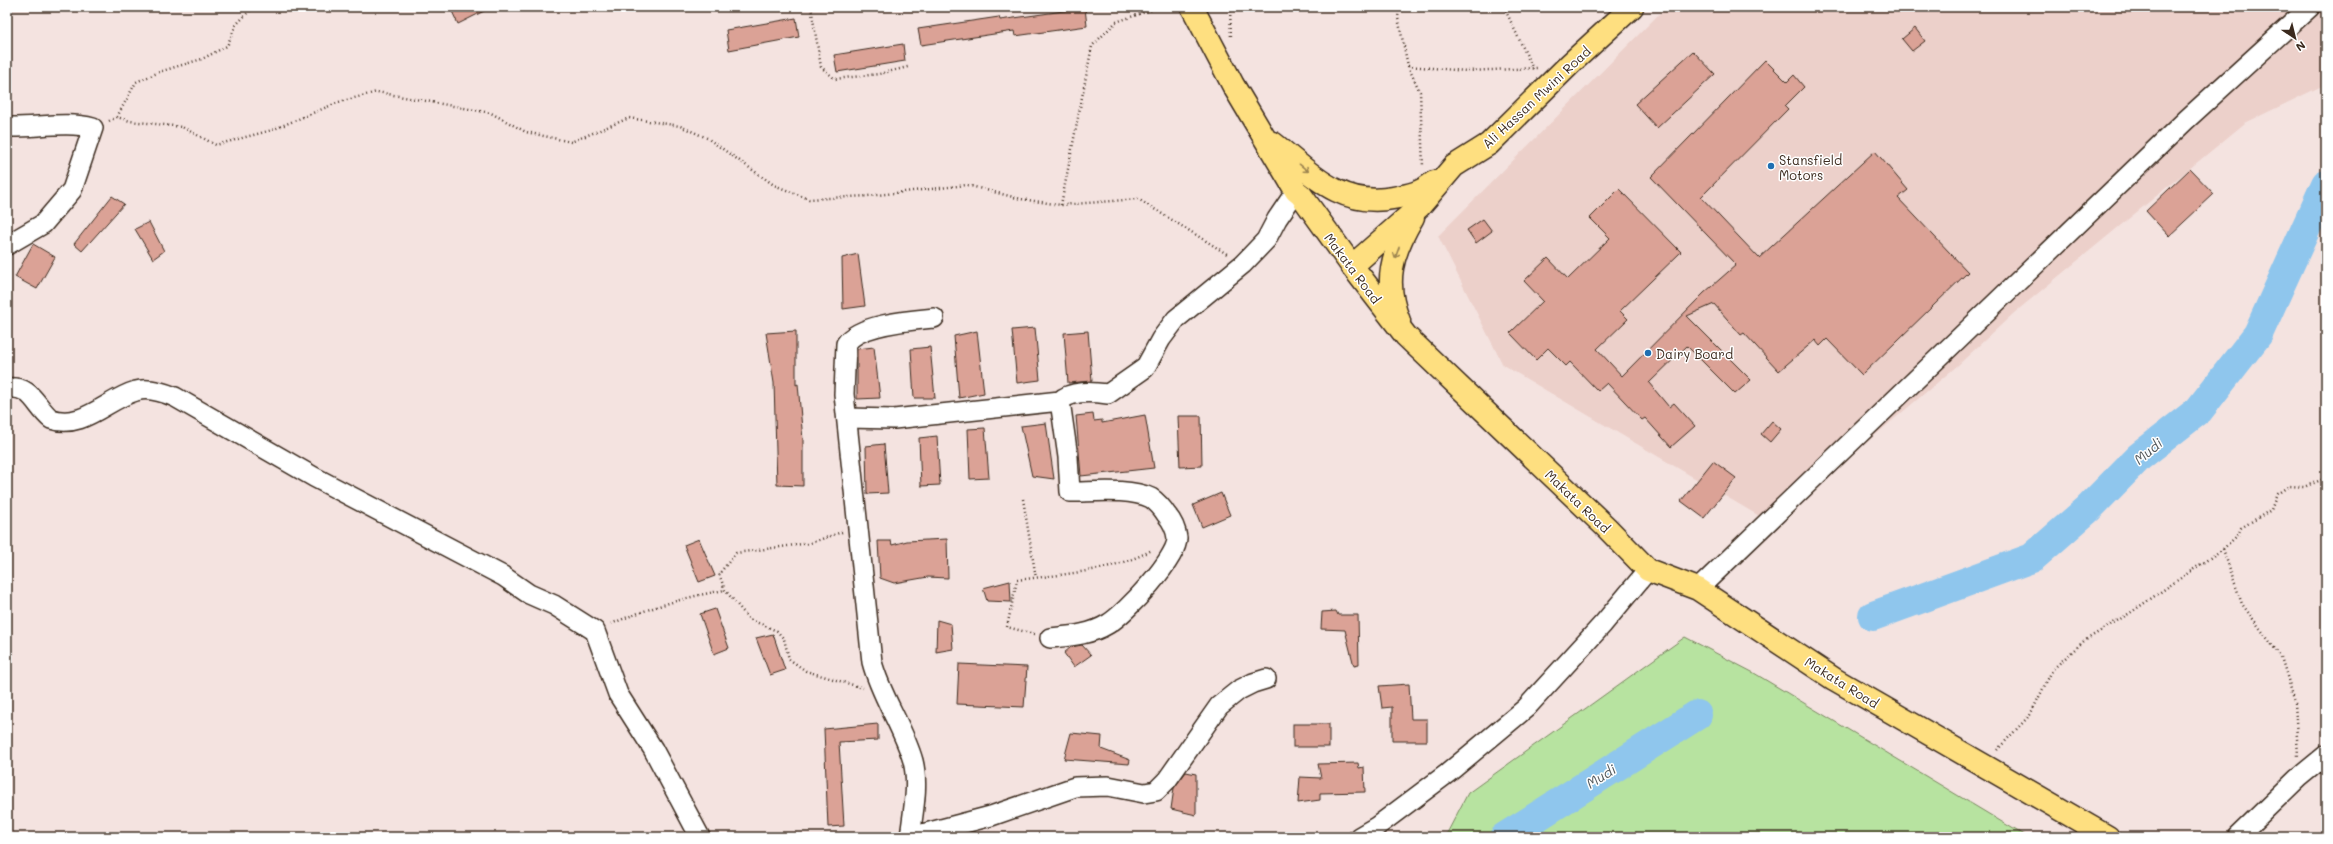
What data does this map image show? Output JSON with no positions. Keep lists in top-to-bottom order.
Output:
{
  "streets": {
    "main road": ["Ali Hassan Mwini Road", "Makata Road"]
  },
  "crossings": [
    ["Ali Hassan Mwini Road", "Makata Road"]
  ],
  "water": ["Mudi"],
  "places": ["Stansfield Motors", "Dairy Board"],
  "north": "bottom right"
}
